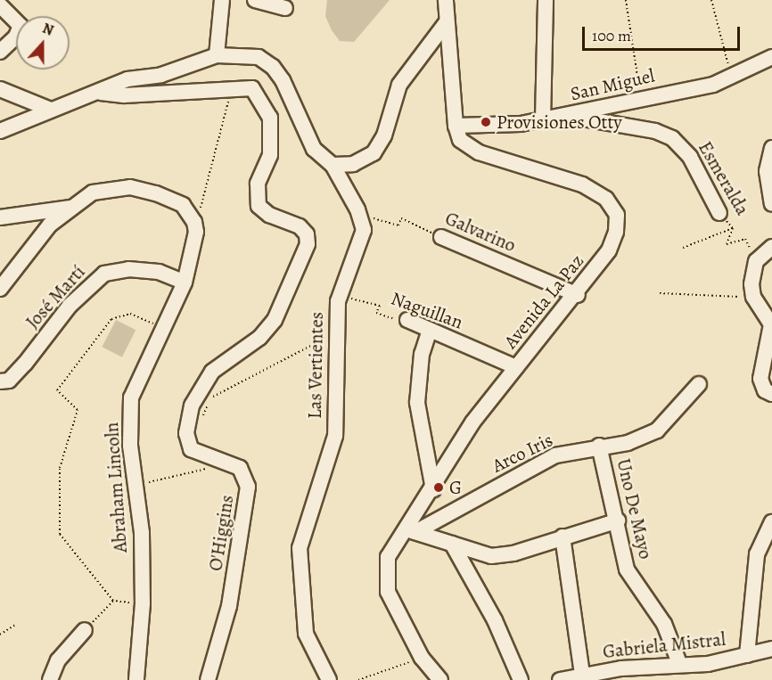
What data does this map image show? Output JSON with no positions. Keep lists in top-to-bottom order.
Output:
{
  "streets": {
    "street": [
      "San Miguel",
      "Esmeralda",
      "Galvarino",
      "José Martí",
      "Avenida La Paz",
      "Naguillan",
      "Las Vertientes",
      "Arco Iris",
      "Abraham Lincoln",
      "Uno De Mayo",
      "O'Higgins",
      "Gabriela Mistral"
    ]
  },
  "crossings": [
    ["San Miguel", "Esmeralda"],
    ["San Miguel", "Avenida La Paz"],
    ["Galvarino", "Avenida La Paz"],
    ["José Martí", "Abraham Lincoln"],
    ["Avenida La Paz", "Naguillan"],
    ["Avenida La Paz", "Arco Iris"],
    ["Naguillan", "Las Vertientes"],
    ["Arco Iris", "Uno De Mayo"],
    ["Uno De Mayo", "Gabriela Mistral"]
  ],
  "places": ["Provisiones Otty", "G"],
  "scale_bar": "100 m",
  "north": "top"
}
